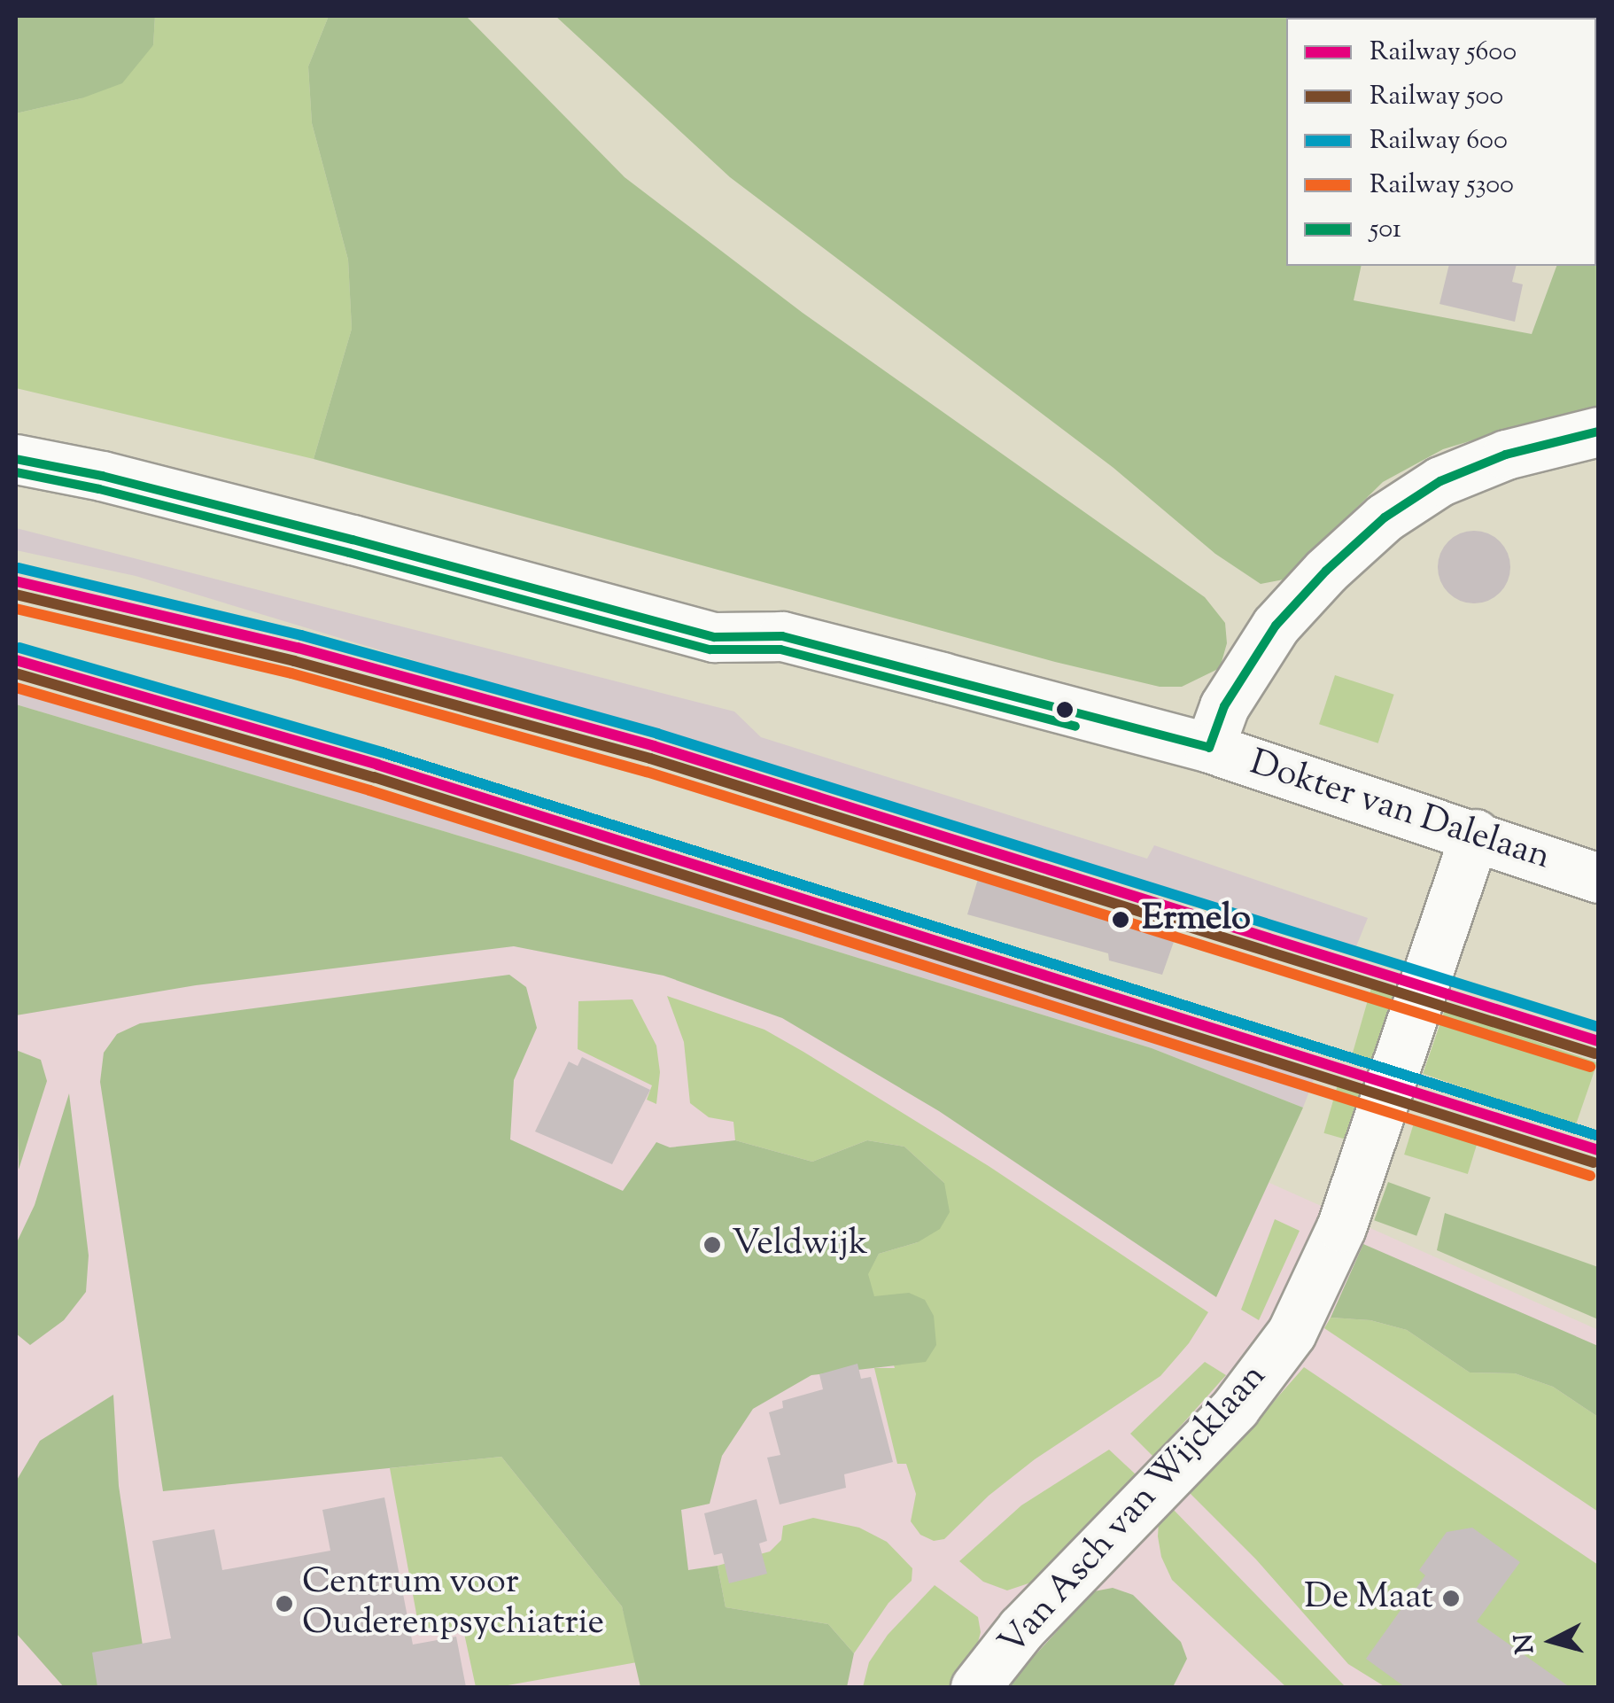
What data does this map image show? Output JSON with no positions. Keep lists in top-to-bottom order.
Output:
{
  "streets": {
    "street": ["Dokter van Dalelaan", "Van Asch van Wijcklaan"]
  },
  "crossings": [
    ["Dokter van Dalelaan", "Van Asch van Wijcklaan"]
  ],
  "places": [
    "Ermelo",
    "Veldwijk",
    "De Maat",
    "Centrum voor Ouderenpsychiatrie"
  ],
  "lines": [
    "transit line 501",
    "rail line 600",
    "rail line 5600",
    "rail line 500",
    "rail line 5300"
  ],
  "legend": [
    "Railway 5600",
    "Railway 500",
    "Railway 600",
    "Railway 5300",
    "501"
  ],
  "north": "left"
}
